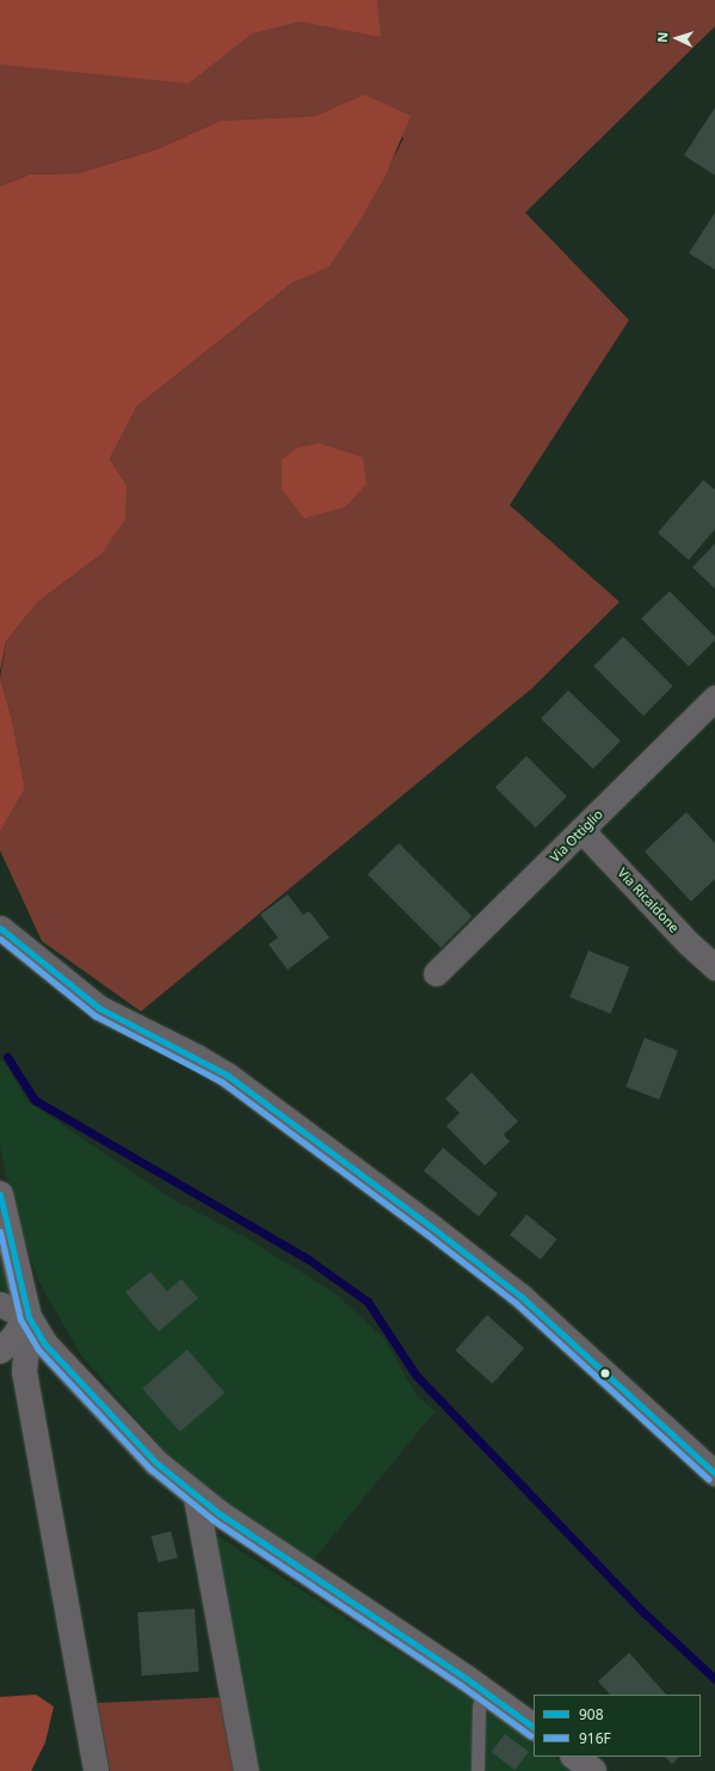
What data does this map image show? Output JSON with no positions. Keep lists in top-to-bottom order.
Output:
{
  "streets": {
    "street": ["Via Ottiglio", "Via Ricaldone"]
  },
  "crossings": [
    ["Via Ottiglio", "Via Ricaldone"]
  ],
  "lines": ["transit line 908", "transit line 916F"],
  "legend": ["908", "916F"],
  "north": "left"
}
